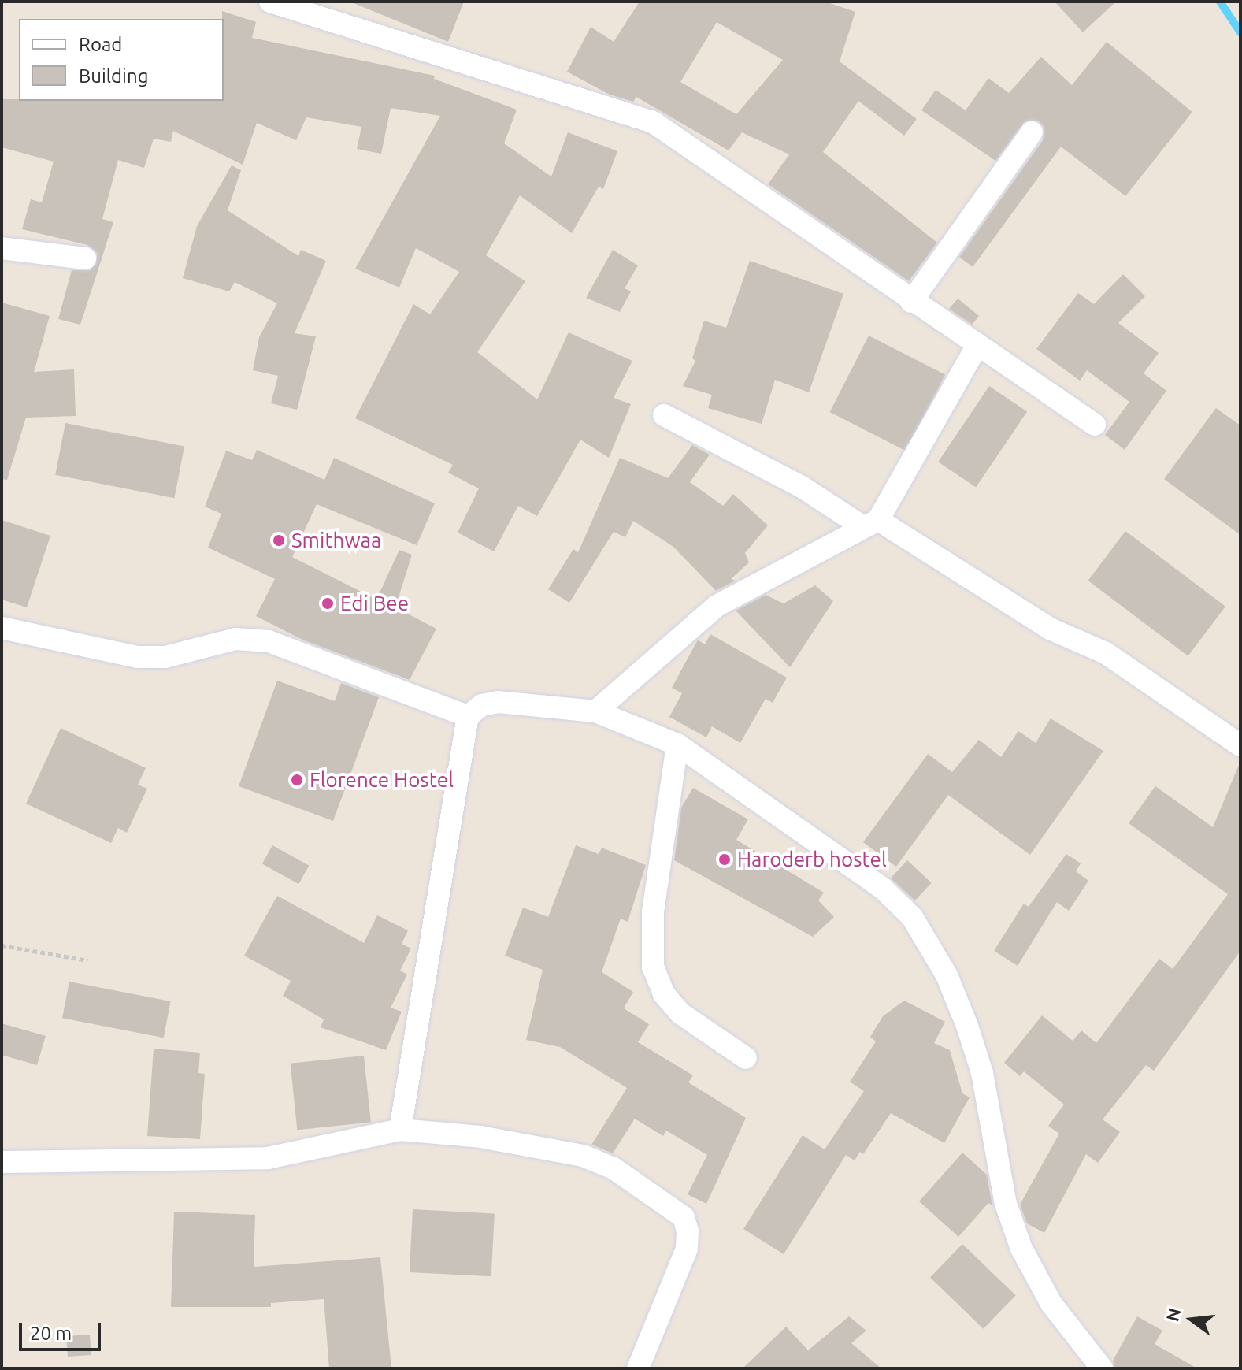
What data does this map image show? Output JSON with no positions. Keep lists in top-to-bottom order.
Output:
{
  "places": [
    "Smithwaa",
    "Edi Bee",
    "Florence Hostel",
    "Haroderb hostel"
  ],
  "legend": ["Road", "Building"],
  "scale_bar": "20 m",
  "north": "left"
}
